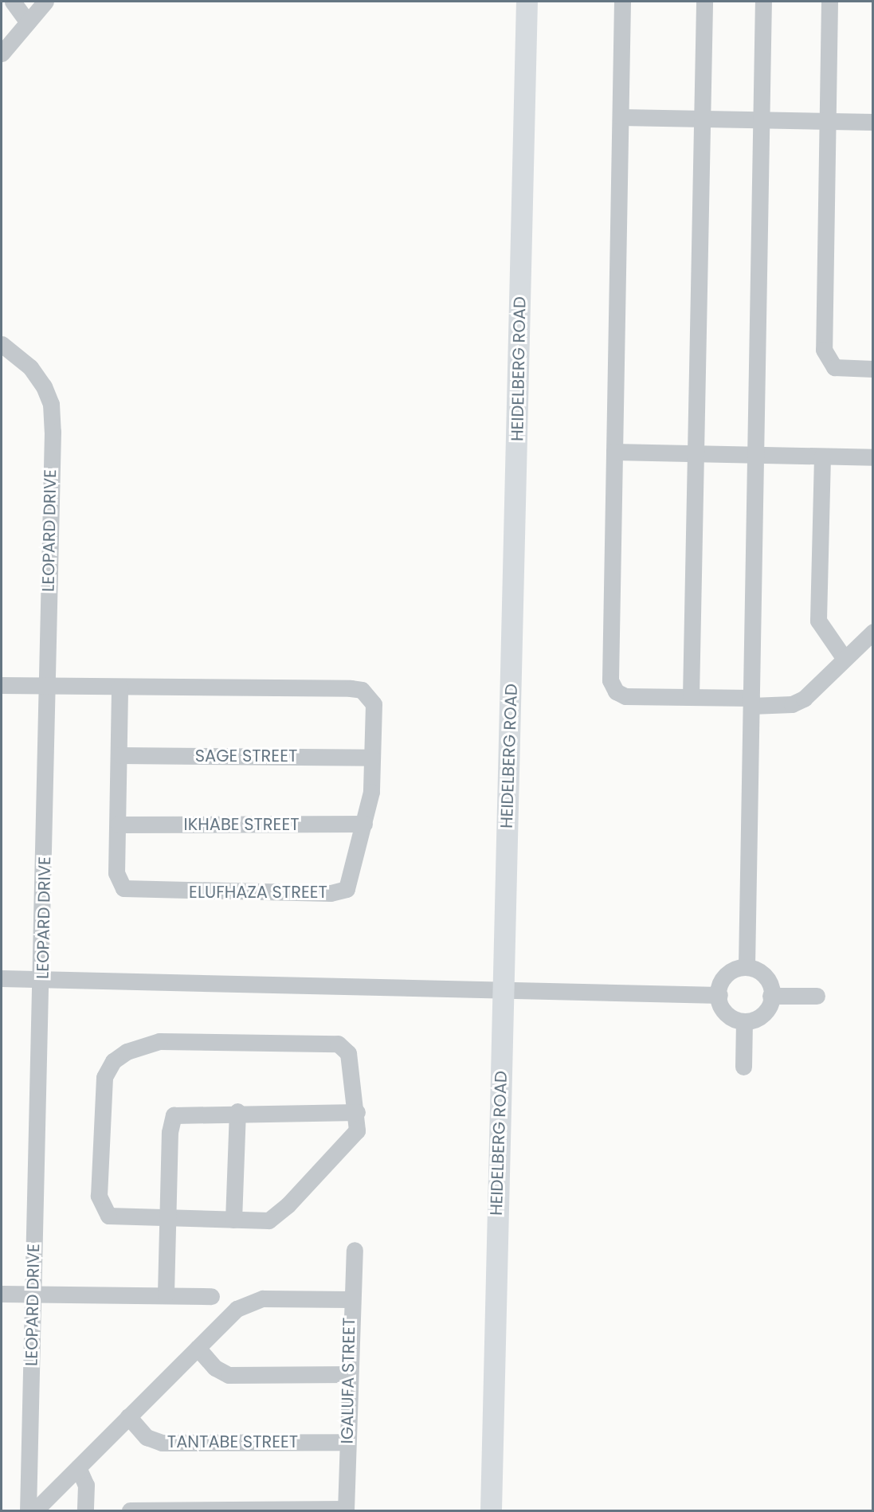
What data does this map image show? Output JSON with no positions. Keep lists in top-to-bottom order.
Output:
{
  "streets": {
    "main road": ["HEIDELBERG ROAD"],
    "street": [
      "LEOPARD DRIVE",
      "SAGE STREET",
      "IKHABE STREET",
      "ELUFHAZA STREET",
      "IGALUFA STREET",
      "TANTABE STREET"
    ]
  },
  "crossings": [
    ["LEOPARD DRIVE", "ELUFHAZA STREET"],
    ["SAGE STREET", "ELUFHAZA STREET"],
    ["IKHABE STREET", "ELUFHAZA STREET"],
    ["IGALUFA STREET", "TANTABE STREET"]
  ]
}
